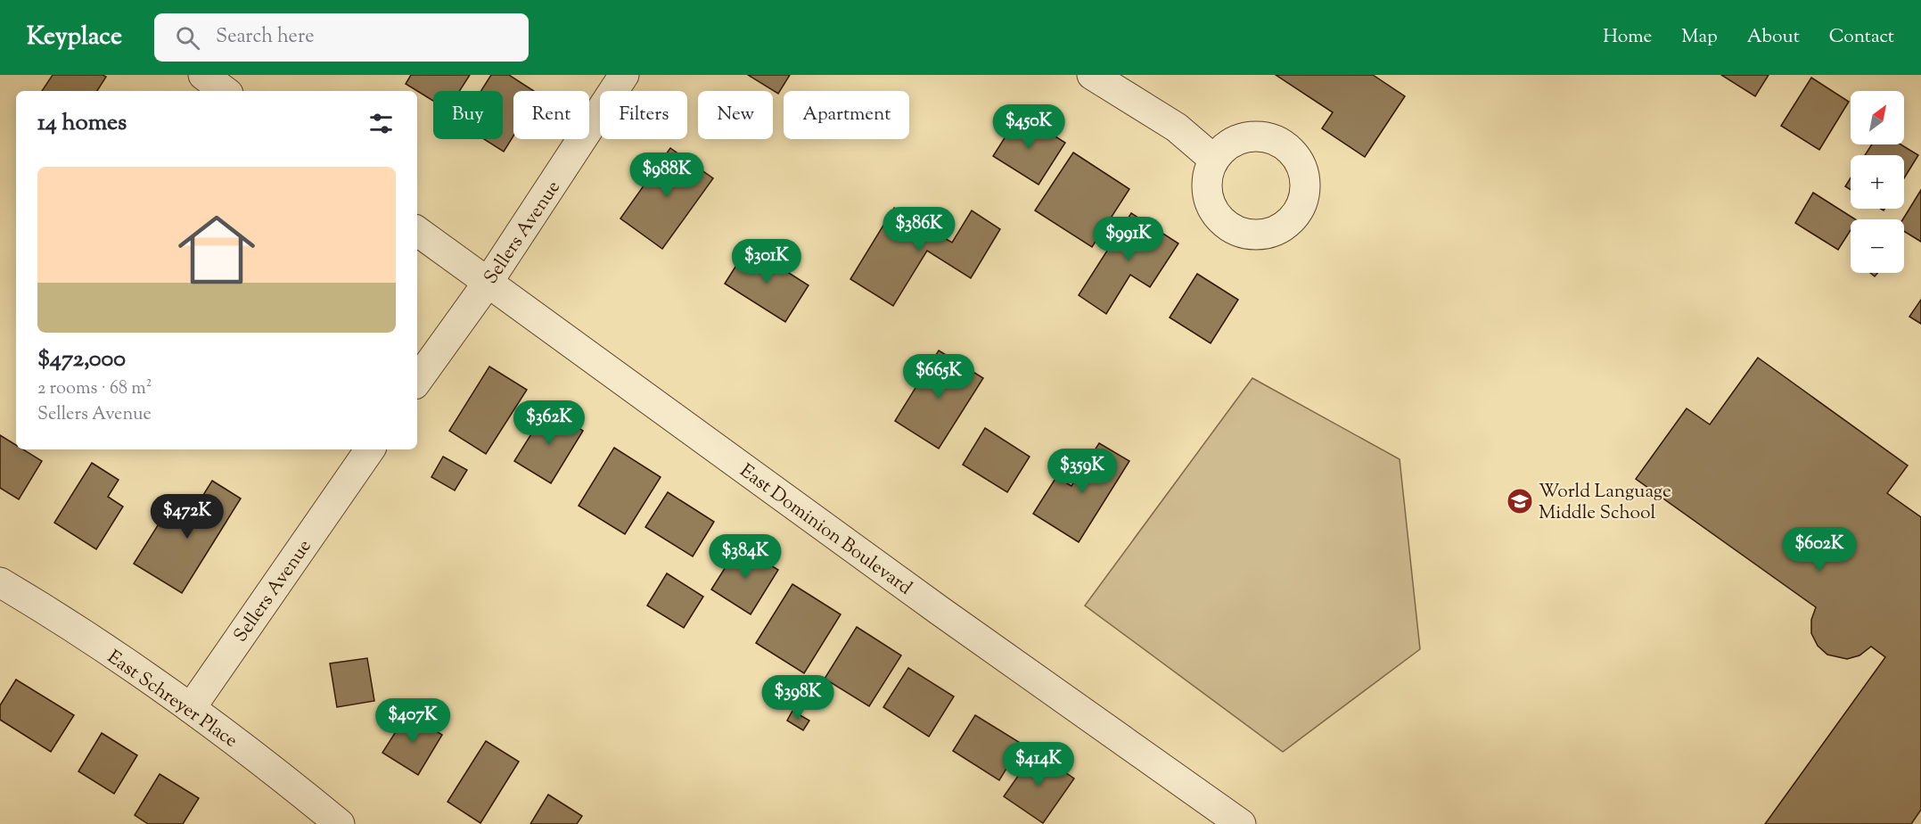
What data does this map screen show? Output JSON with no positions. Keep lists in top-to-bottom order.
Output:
{
  "streets": {
    "street": ["Sellers Avenue", "East Dominion Boulevard", "East Schreyer Place"]
  },
  "crossings": [
    ["Sellers Avenue", "East Dominion Boulevard"],
    ["Sellers Avenue", "East Schreyer Place"]
  ],
  "places": {
    "school or university": ["World Language Middle School"]
  },
  "north": "top right",
  "page": {
    "header": "Keyplace",
    "search": "Search here",
    "nav": [
      "Home",
      "Map",
      "About",
      "Contact"
    ],
    "map_buttons": ["+", "−"],
    "chip": [
      "Buy",
      "Rent",
      "Filters",
      "New",
      "Apartment"
    ],
    "heading": "14 homes",
    "price": [
      "$450K",
      "$988K",
      "$386K",
      "$991K",
      "$301K",
      "$665K",
      "$362K",
      "$359K",
      "$472K",
      "$602K",
      "$384K",
      "$398K",
      "$407K",
      "$414K"
    ],
    "list": [
      {
        "name": "$472,000",
        "note": "2 rooms · 68 m² · Sellers Avenue"
      }
    ]
  }
}
